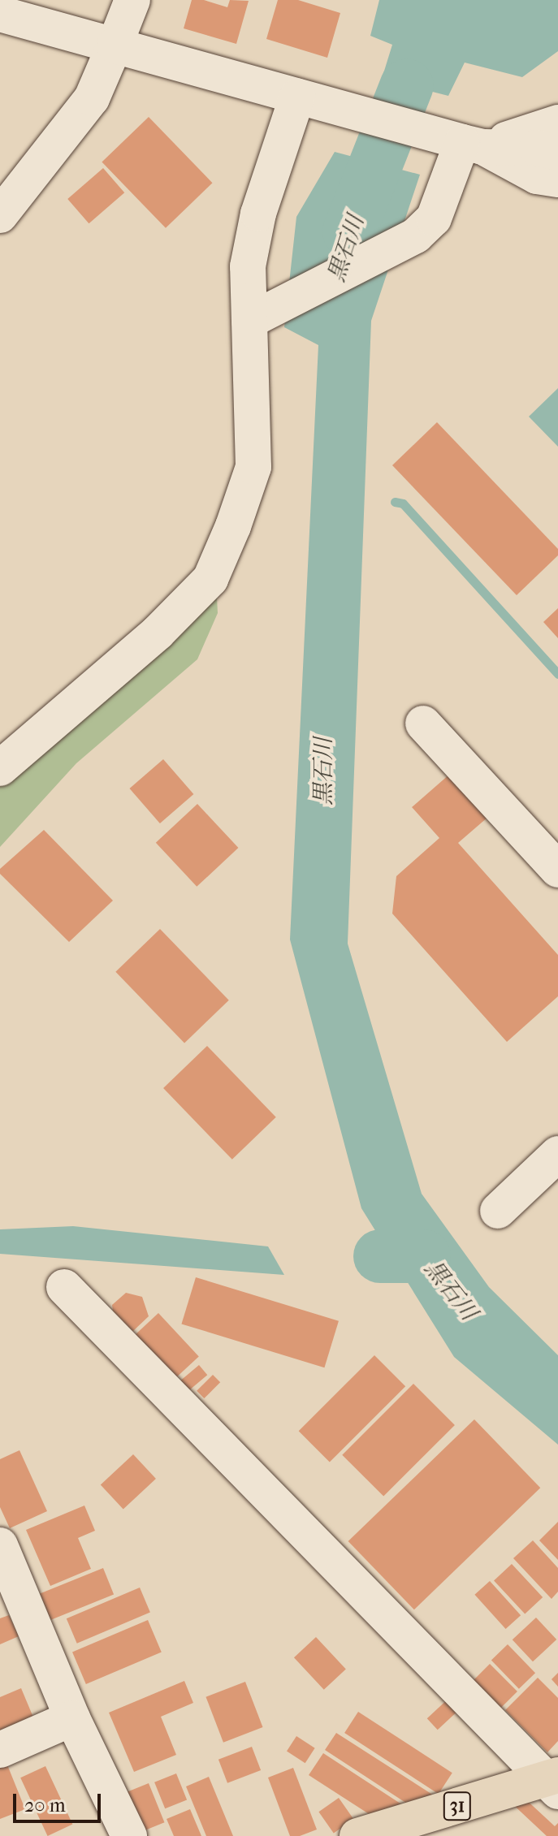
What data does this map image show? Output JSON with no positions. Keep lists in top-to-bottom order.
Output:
{
  "streets": {
    "main road": ["31"]
  },
  "water": ["黒石川"],
  "scale_bar": "20 m"
}
